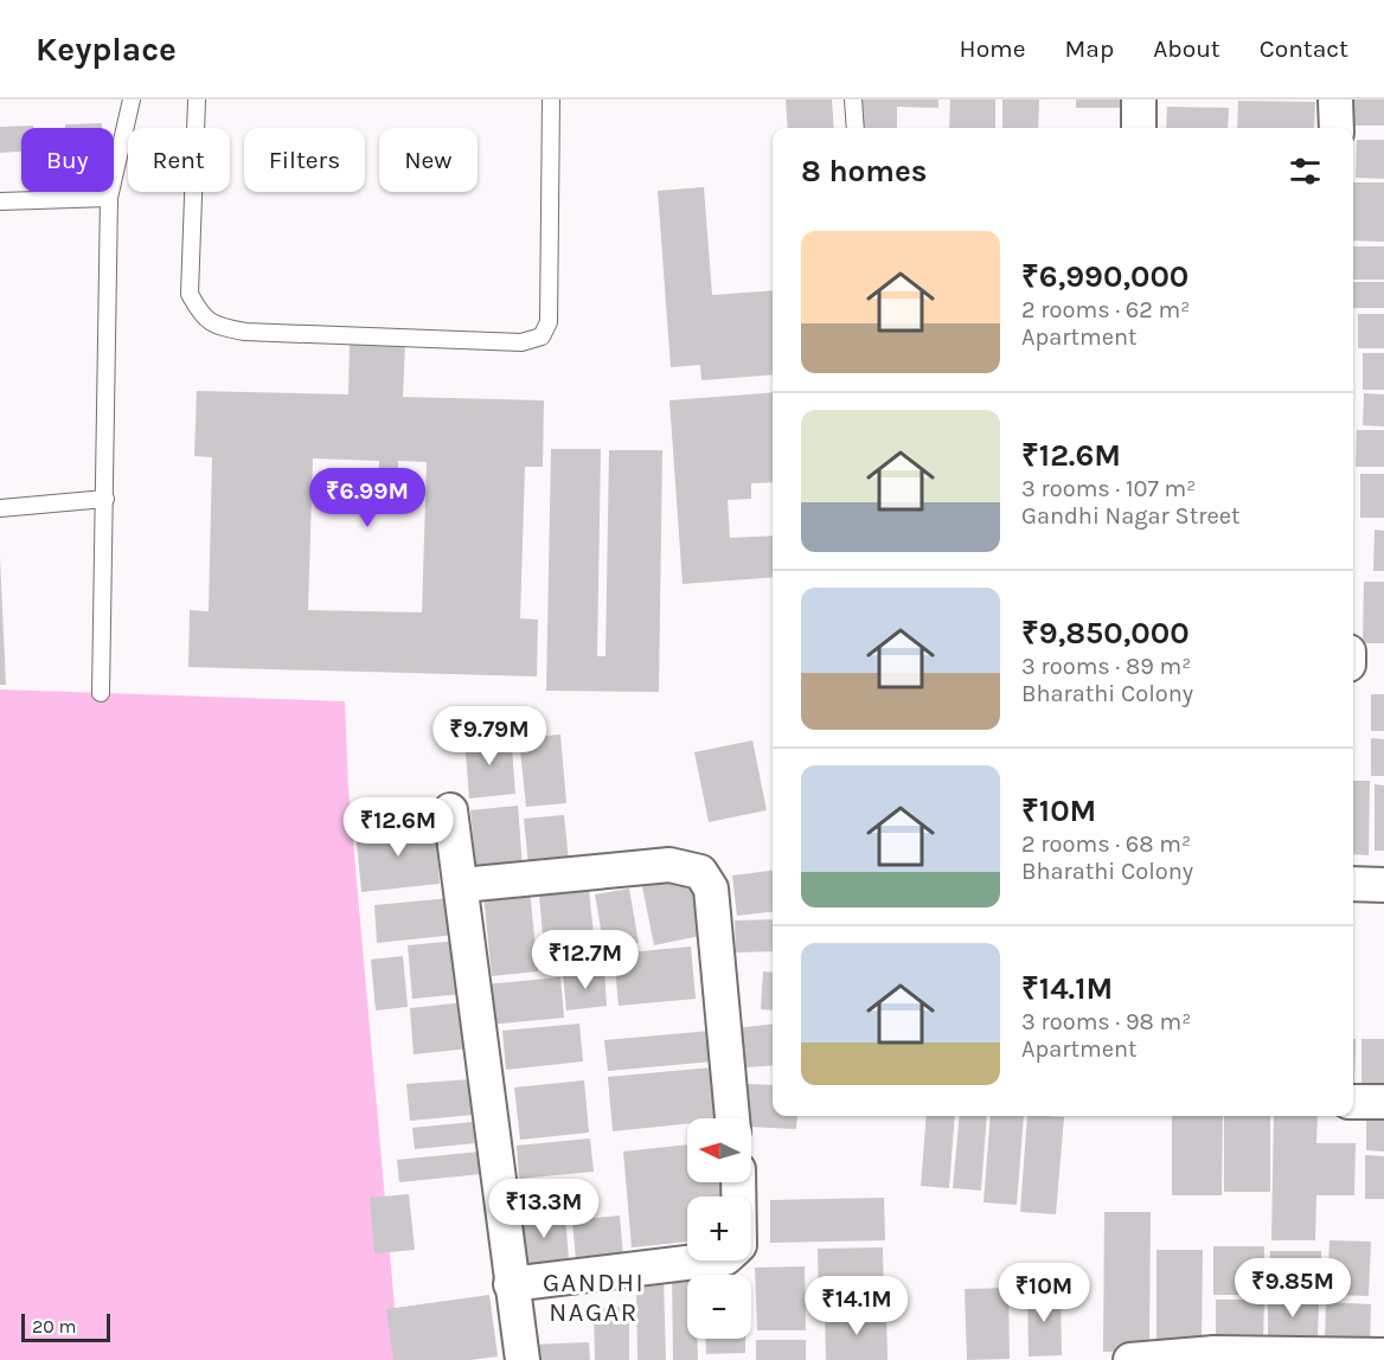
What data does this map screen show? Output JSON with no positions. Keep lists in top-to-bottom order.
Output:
{
  "districts": ["GANDHI NAGAR"],
  "scale_bar": "20 m",
  "north": "left",
  "page": {
    "header": "Keyplace",
    "nav": [
      "Home",
      "Map",
      "About",
      "Contact"
    ],
    "chip": [
      "Buy",
      "Rent",
      "Filters",
      "New"
    ],
    "heading": "8 homes",
    "list": [
      {
        "name": "₹6,990,000",
        "note": "2 rooms · 62 m² · Apartment"
      },
      {
        "name": "₹12.6M",
        "note": "3 rooms · 107 m² · Gandhi Nagar Street"
      },
      {
        "name": "₹9,850,000",
        "note": "3 rooms · 89 m² · Bharathi Colony"
      },
      {
        "name": "₹10M",
        "note": "2 rooms · 68 m² · Bharathi Colony"
      },
      {
        "name": "₹14.1M",
        "note": "3 rooms · 98 m² · Apartment"
      }
    ],
    "price": [
      "₹6.99M",
      "₹9.79M",
      "₹12.6M",
      "₹12.7M",
      "₹13.3M",
      "₹9.85M",
      "₹10M",
      "₹14.1M"
    ],
    "map_buttons": ["+", "−"],
    "scale": "20 m"
  }
}
